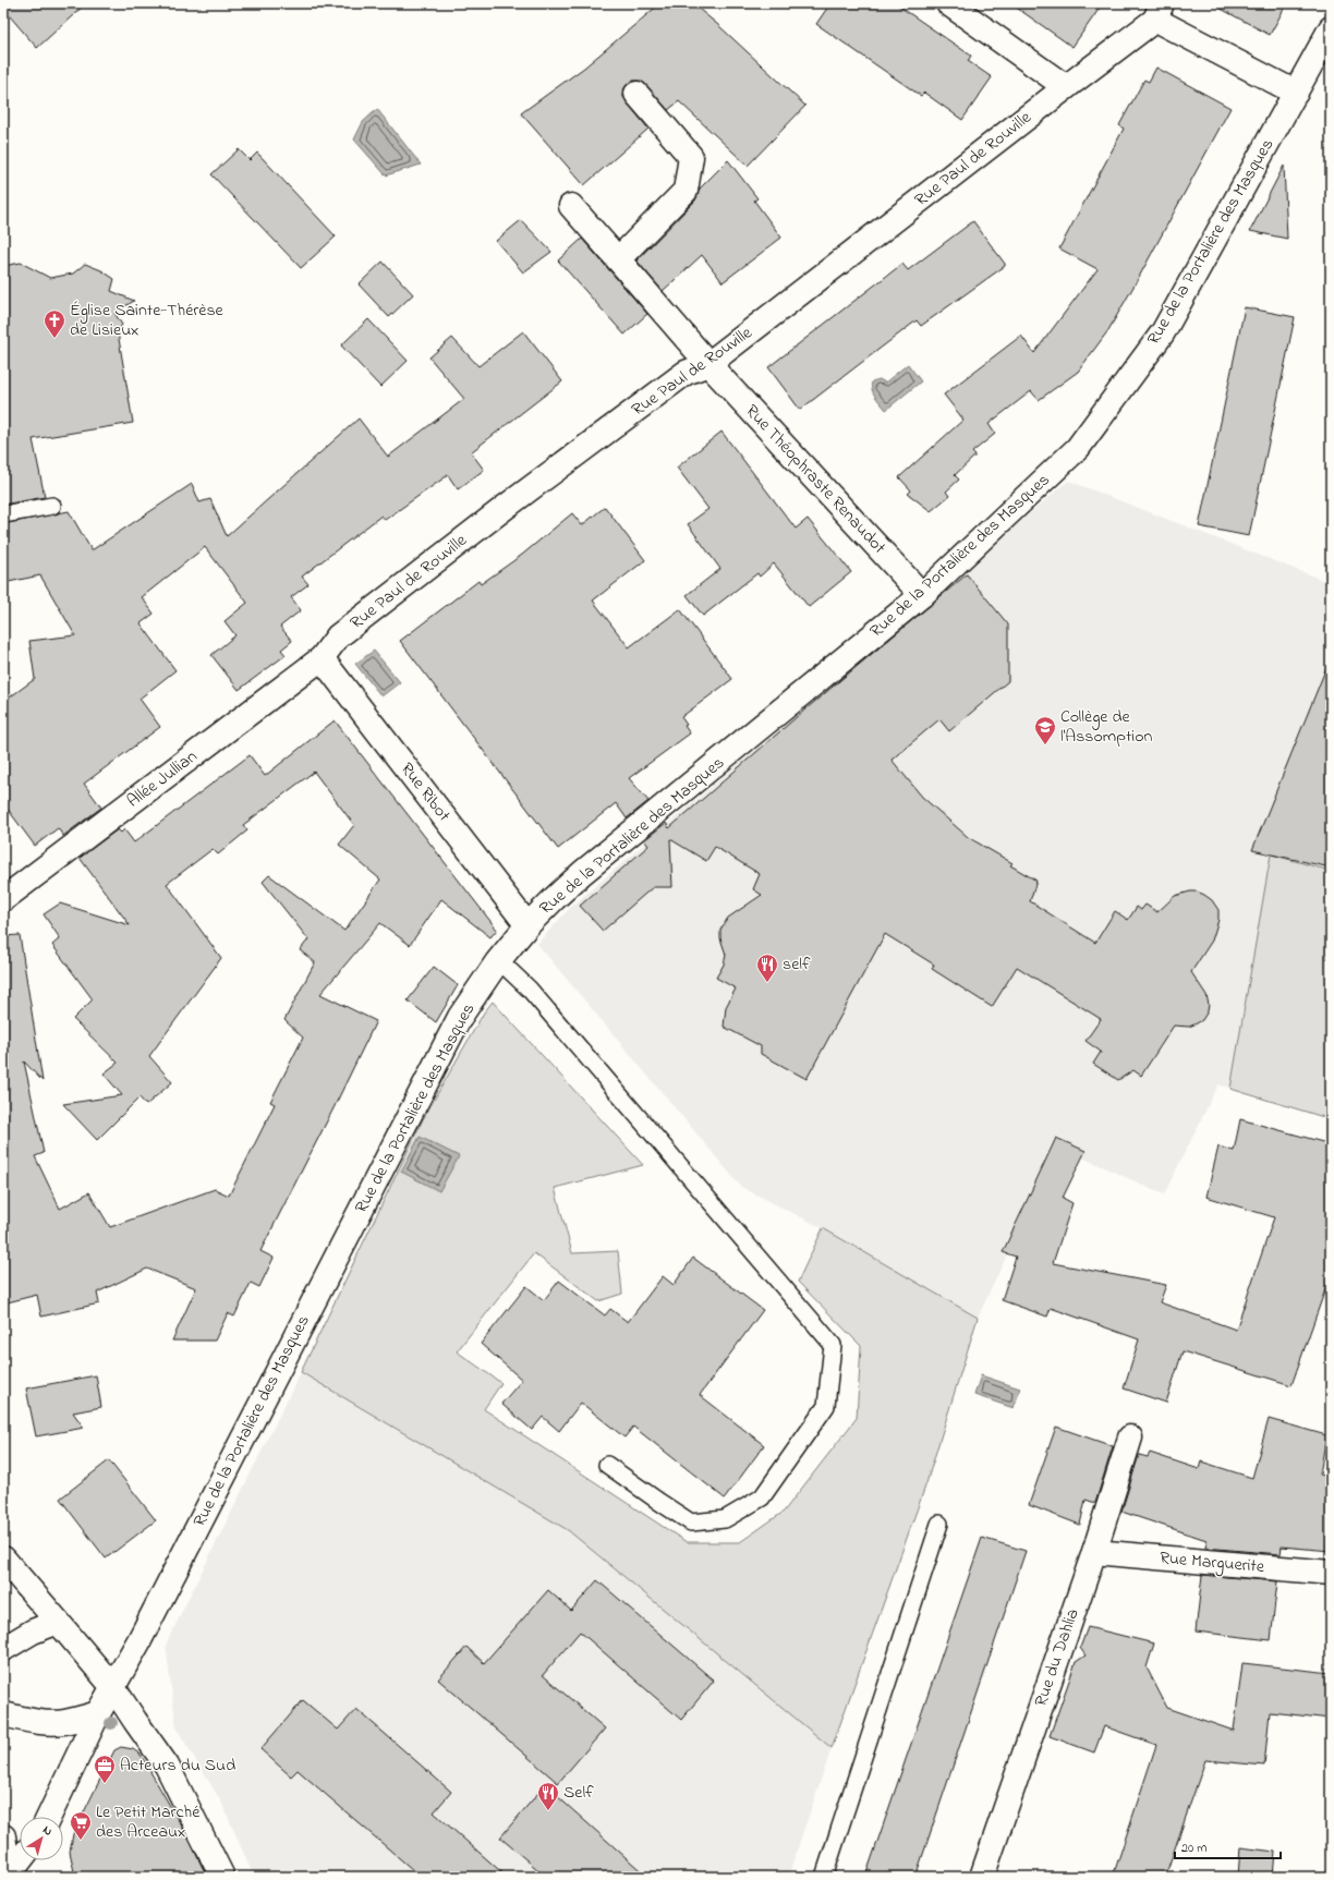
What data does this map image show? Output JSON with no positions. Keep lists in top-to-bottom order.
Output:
{
  "streets": {
    "street": [
      "Rue Paul de Rouville",
      "Rue de la Portalière des Masques",
      "Rue Théophraste Renaudot",
      "Allée Jullian",
      "Rue Ribot",
      "Rue Marguerite",
      "Rue du Dahlia"
    ]
  },
  "crossings": [
    ["Rue Paul de Rouville", "Rue Théophraste Renaudot"],
    ["Rue Paul de Rouville", "Allée Jullian"],
    ["Rue Paul de Rouville", "Rue Ribot"],
    ["Rue de la Portalière des Masques", "Rue Théophraste Renaudot"],
    ["Rue de la Portalière des Masques", "Rue Ribot"],
    ["Allée Jullian", "Rue Ribot"],
    ["Rue Marguerite", "Rue du Dahlia"]
  ],
  "places": {
    "church": ["Église Sainte-Thérèse de Lisieux"],
    "school or university": ["Collège de l'Assomption"],
    "restaurant": ["self", "Self"],
    "office": ["Acteurs du Sud"],
    "supermarket": ["Le Petit Marché des Arceaux"]
  },
  "scale_bar": "20 m",
  "north": "top right"
}
